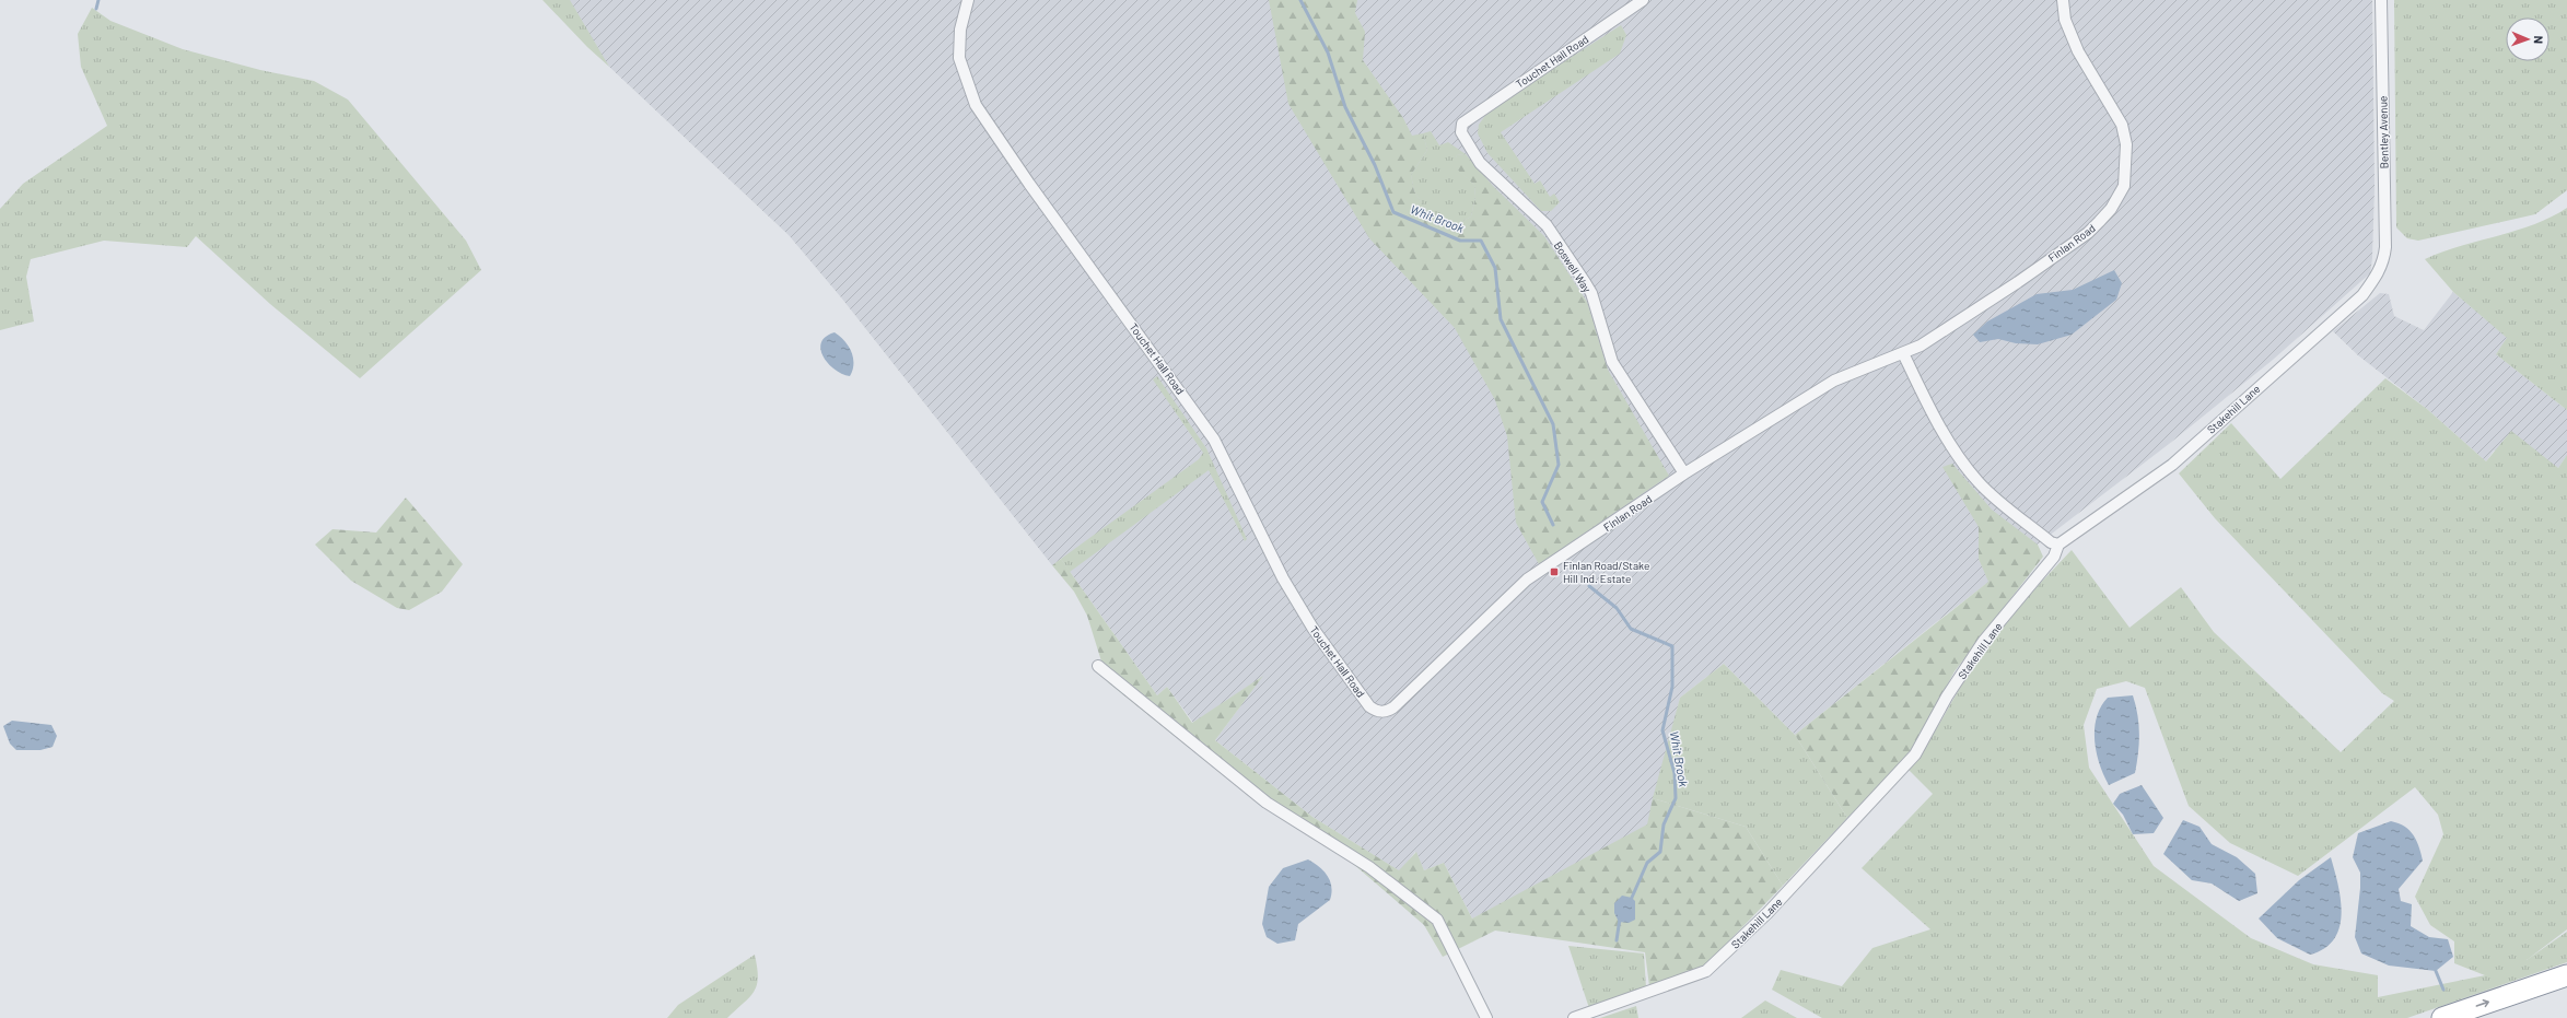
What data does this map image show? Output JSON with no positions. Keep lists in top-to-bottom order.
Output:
{
  "streets": {
    "street": [
      "Touchet Hall Road",
      "Bentley Avenue",
      "Finlan Road",
      "Boswell Way",
      "Stakehill Lane"
    ]
  },
  "crossings": [
    ["Touchet Hall Road", "Finlan Road"],
    ["Touchet Hall Road", "Boswell Way"],
    ["Bentley Avenue", "Stakehill Lane"],
    ["Finlan Road", "Boswell Way"]
  ],
  "water": ["Whit Brook"],
  "places": {
    "transit": ["Finlan Road/Stake Hill Ind. Estate"]
  },
  "north": "right"
}
